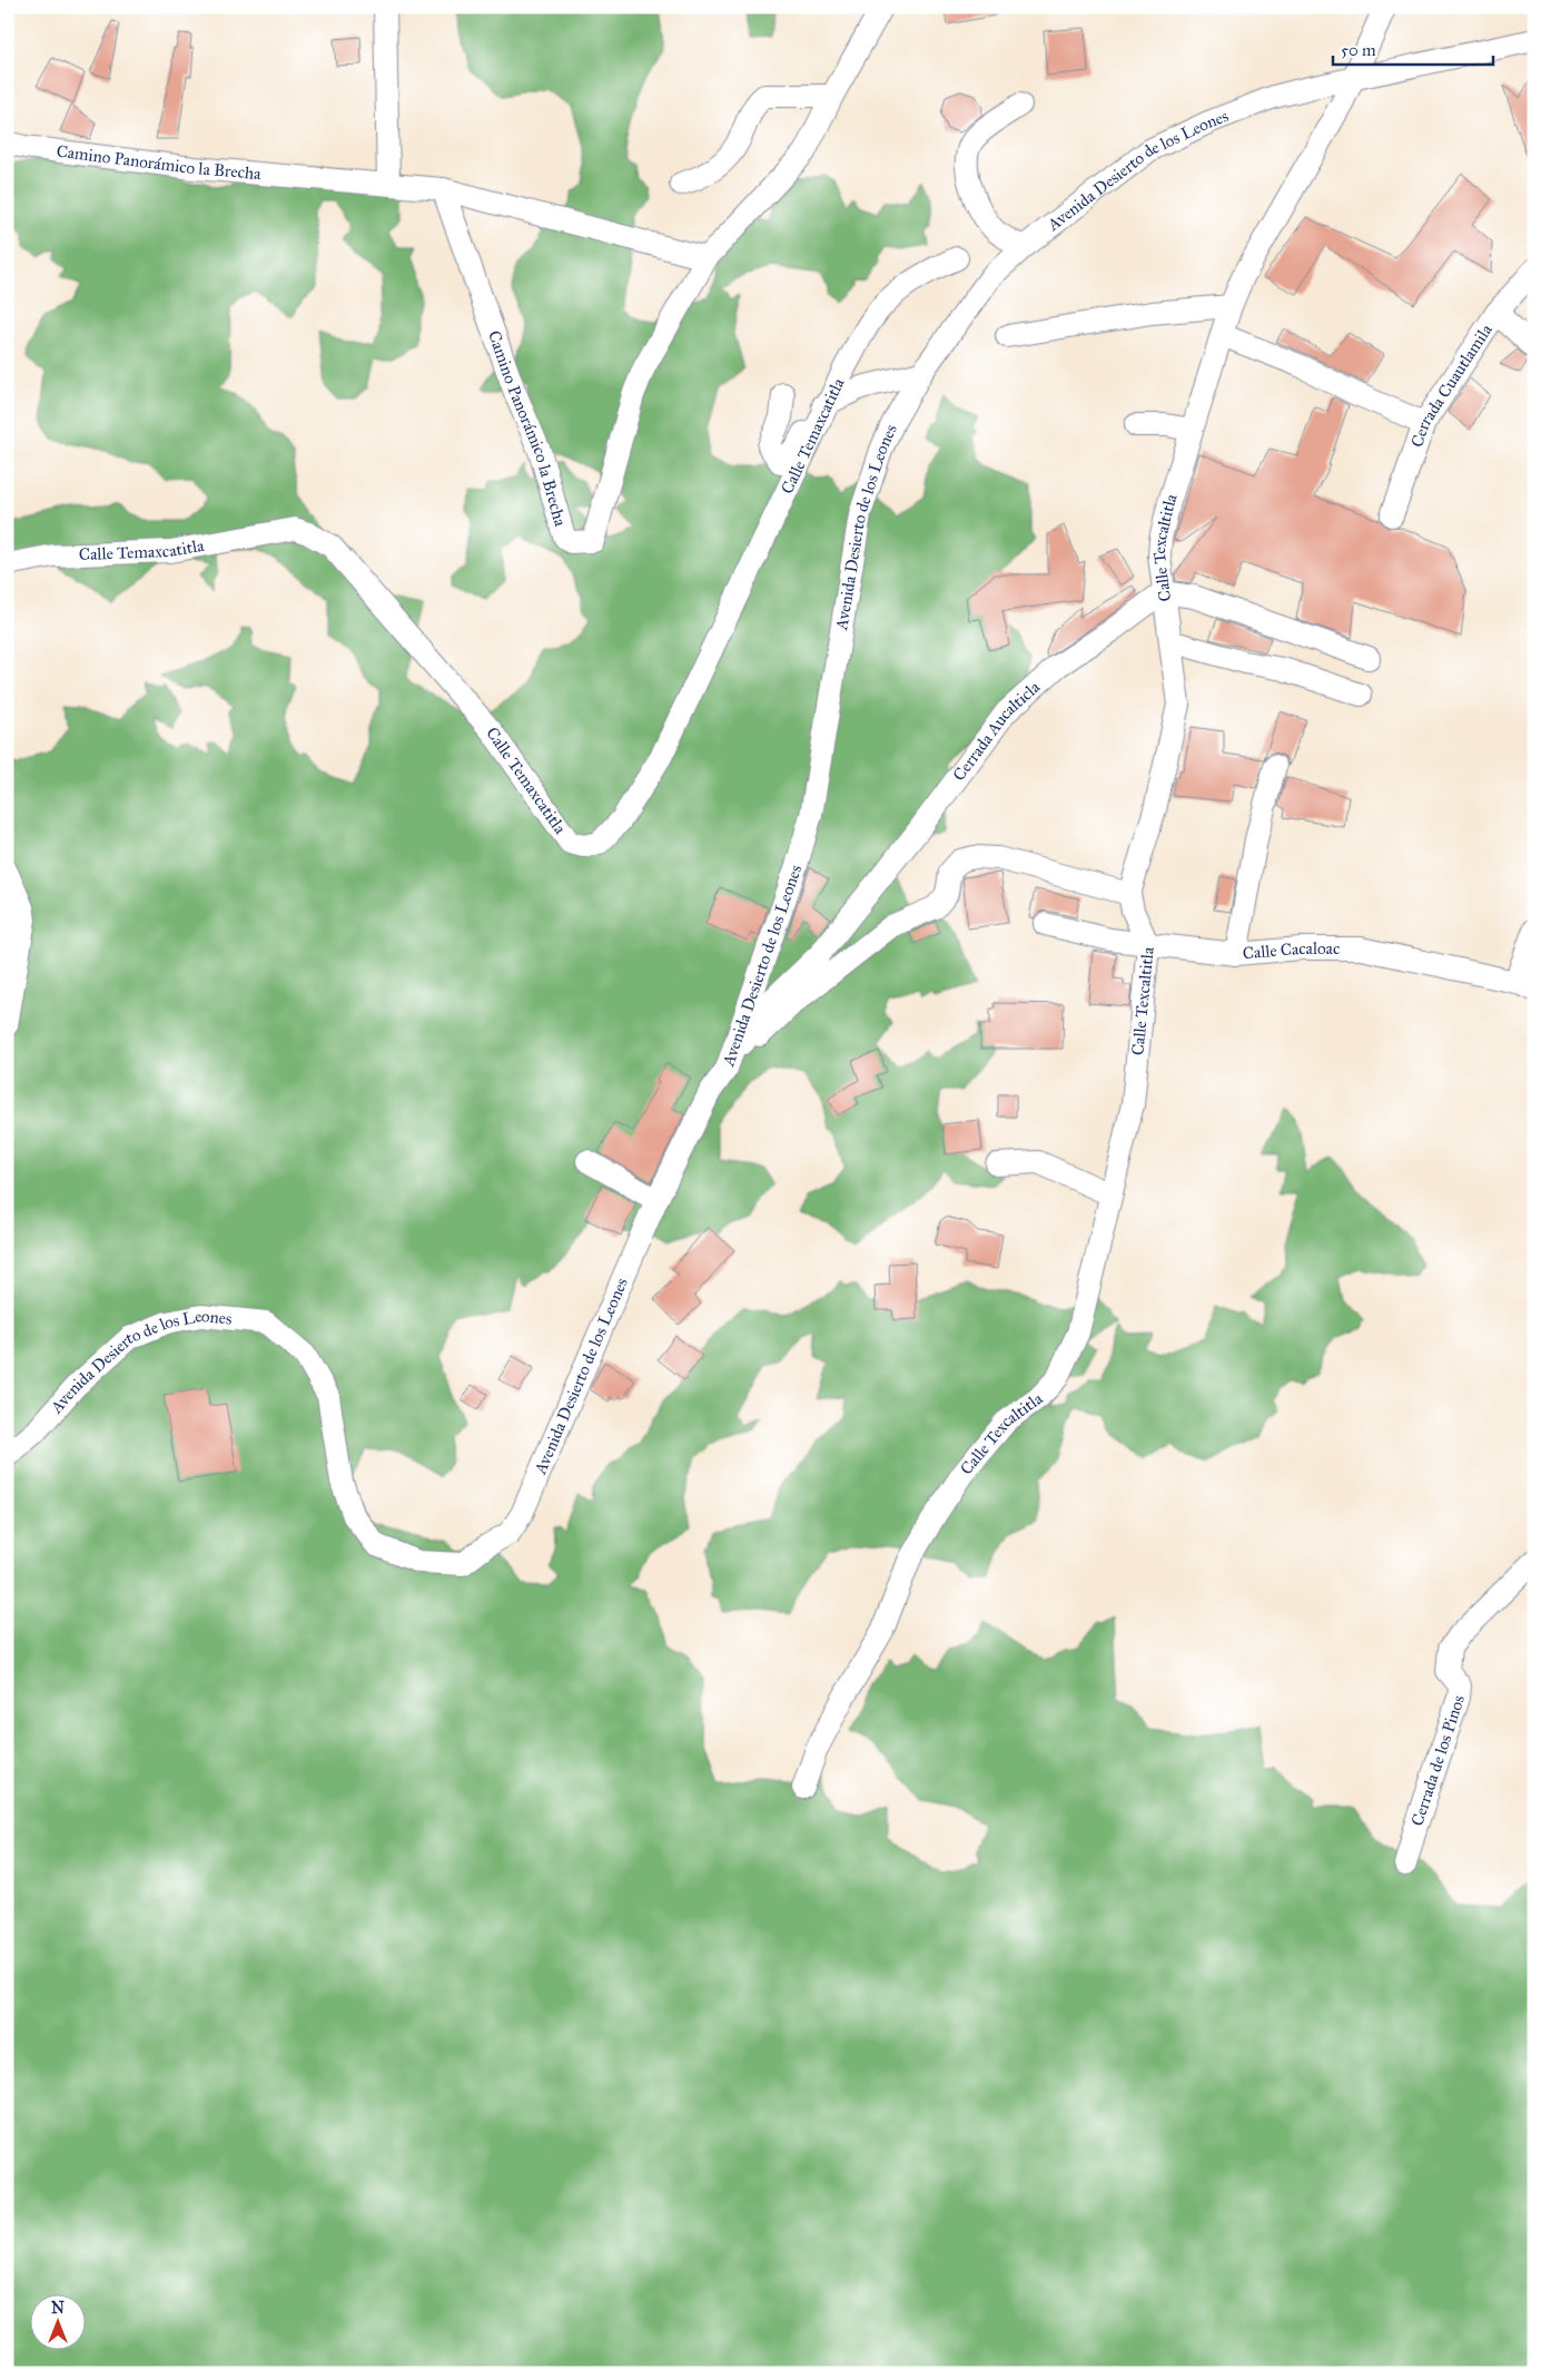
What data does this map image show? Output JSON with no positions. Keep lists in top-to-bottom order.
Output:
{
  "streets": {
    "street": [
      "Camino Panorámico la Brecha",
      "Avenida Desierto de los Leones",
      "Cerrada Cuautlamila",
      "Calle Temaxcatitla",
      "Calle Texcaltitla",
      "Cerrada Aucalticla",
      "Calle Cacaloac",
      "Cerrada de los Pinos"
    ]
  },
  "crossings": [
    ["Avenida Desierto de los Leones", "Calle Texcaltitla"],
    ["Avenida Desierto de los Leones", "Cerrada Aucalticla"],
    ["Calle Texcaltitla", "Cerrada Aucalticla"],
    ["Calle Texcaltitla", "Calle Cacaloac"]
  ],
  "scale_bar": "50 m",
  "north": "top"
}
